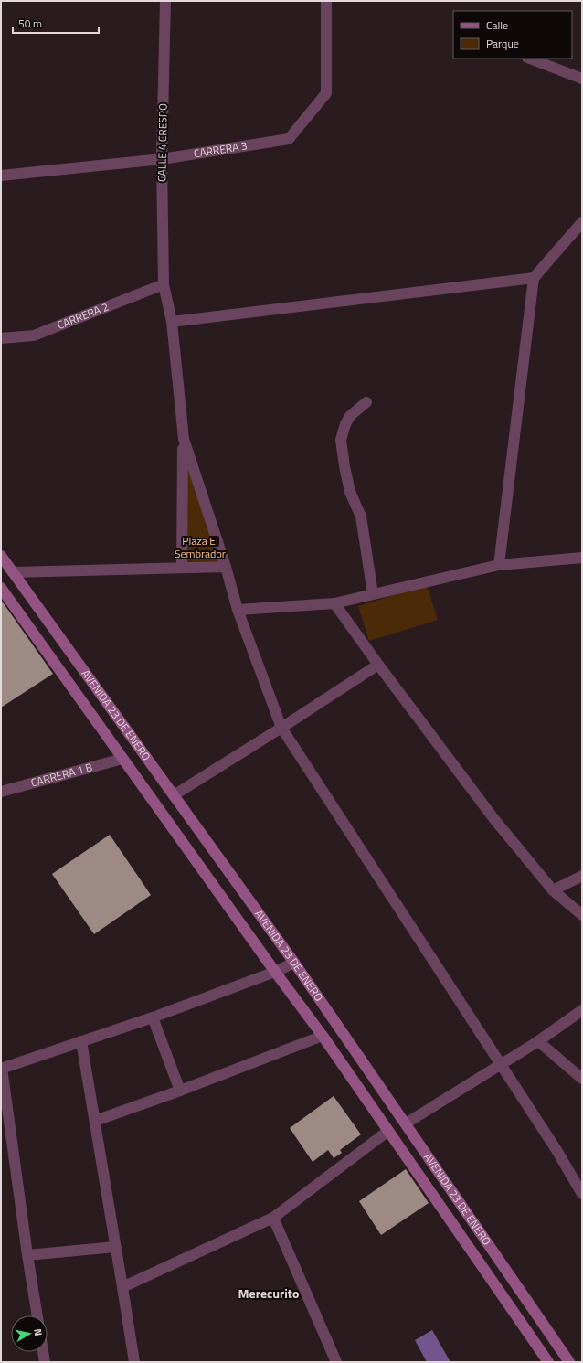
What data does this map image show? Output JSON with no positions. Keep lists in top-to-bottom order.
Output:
{
  "streets": {
    "main road": ["AVENIDA 23 DE ENERO"],
    "street": [
      "CALLE 4 CRESPO",
      "CARRERA 3",
      "CARRERA 2",
      "CARRERA 1 B"
    ]
  },
  "crossings": [
    ["CALLE 4 CRESPO", "CARRERA 3"],
    ["CALLE 4 CRESPO", "CARRERA 2"],
    ["AVENIDA 23 DE ENERO", "CARRERA 1 B"]
  ],
  "districts": ["Merecurito"],
  "parks": ["Plaza El Sembrador"],
  "legend": ["Calle", "Parque"],
  "scale_bar": "50 m",
  "north": "right"
}
